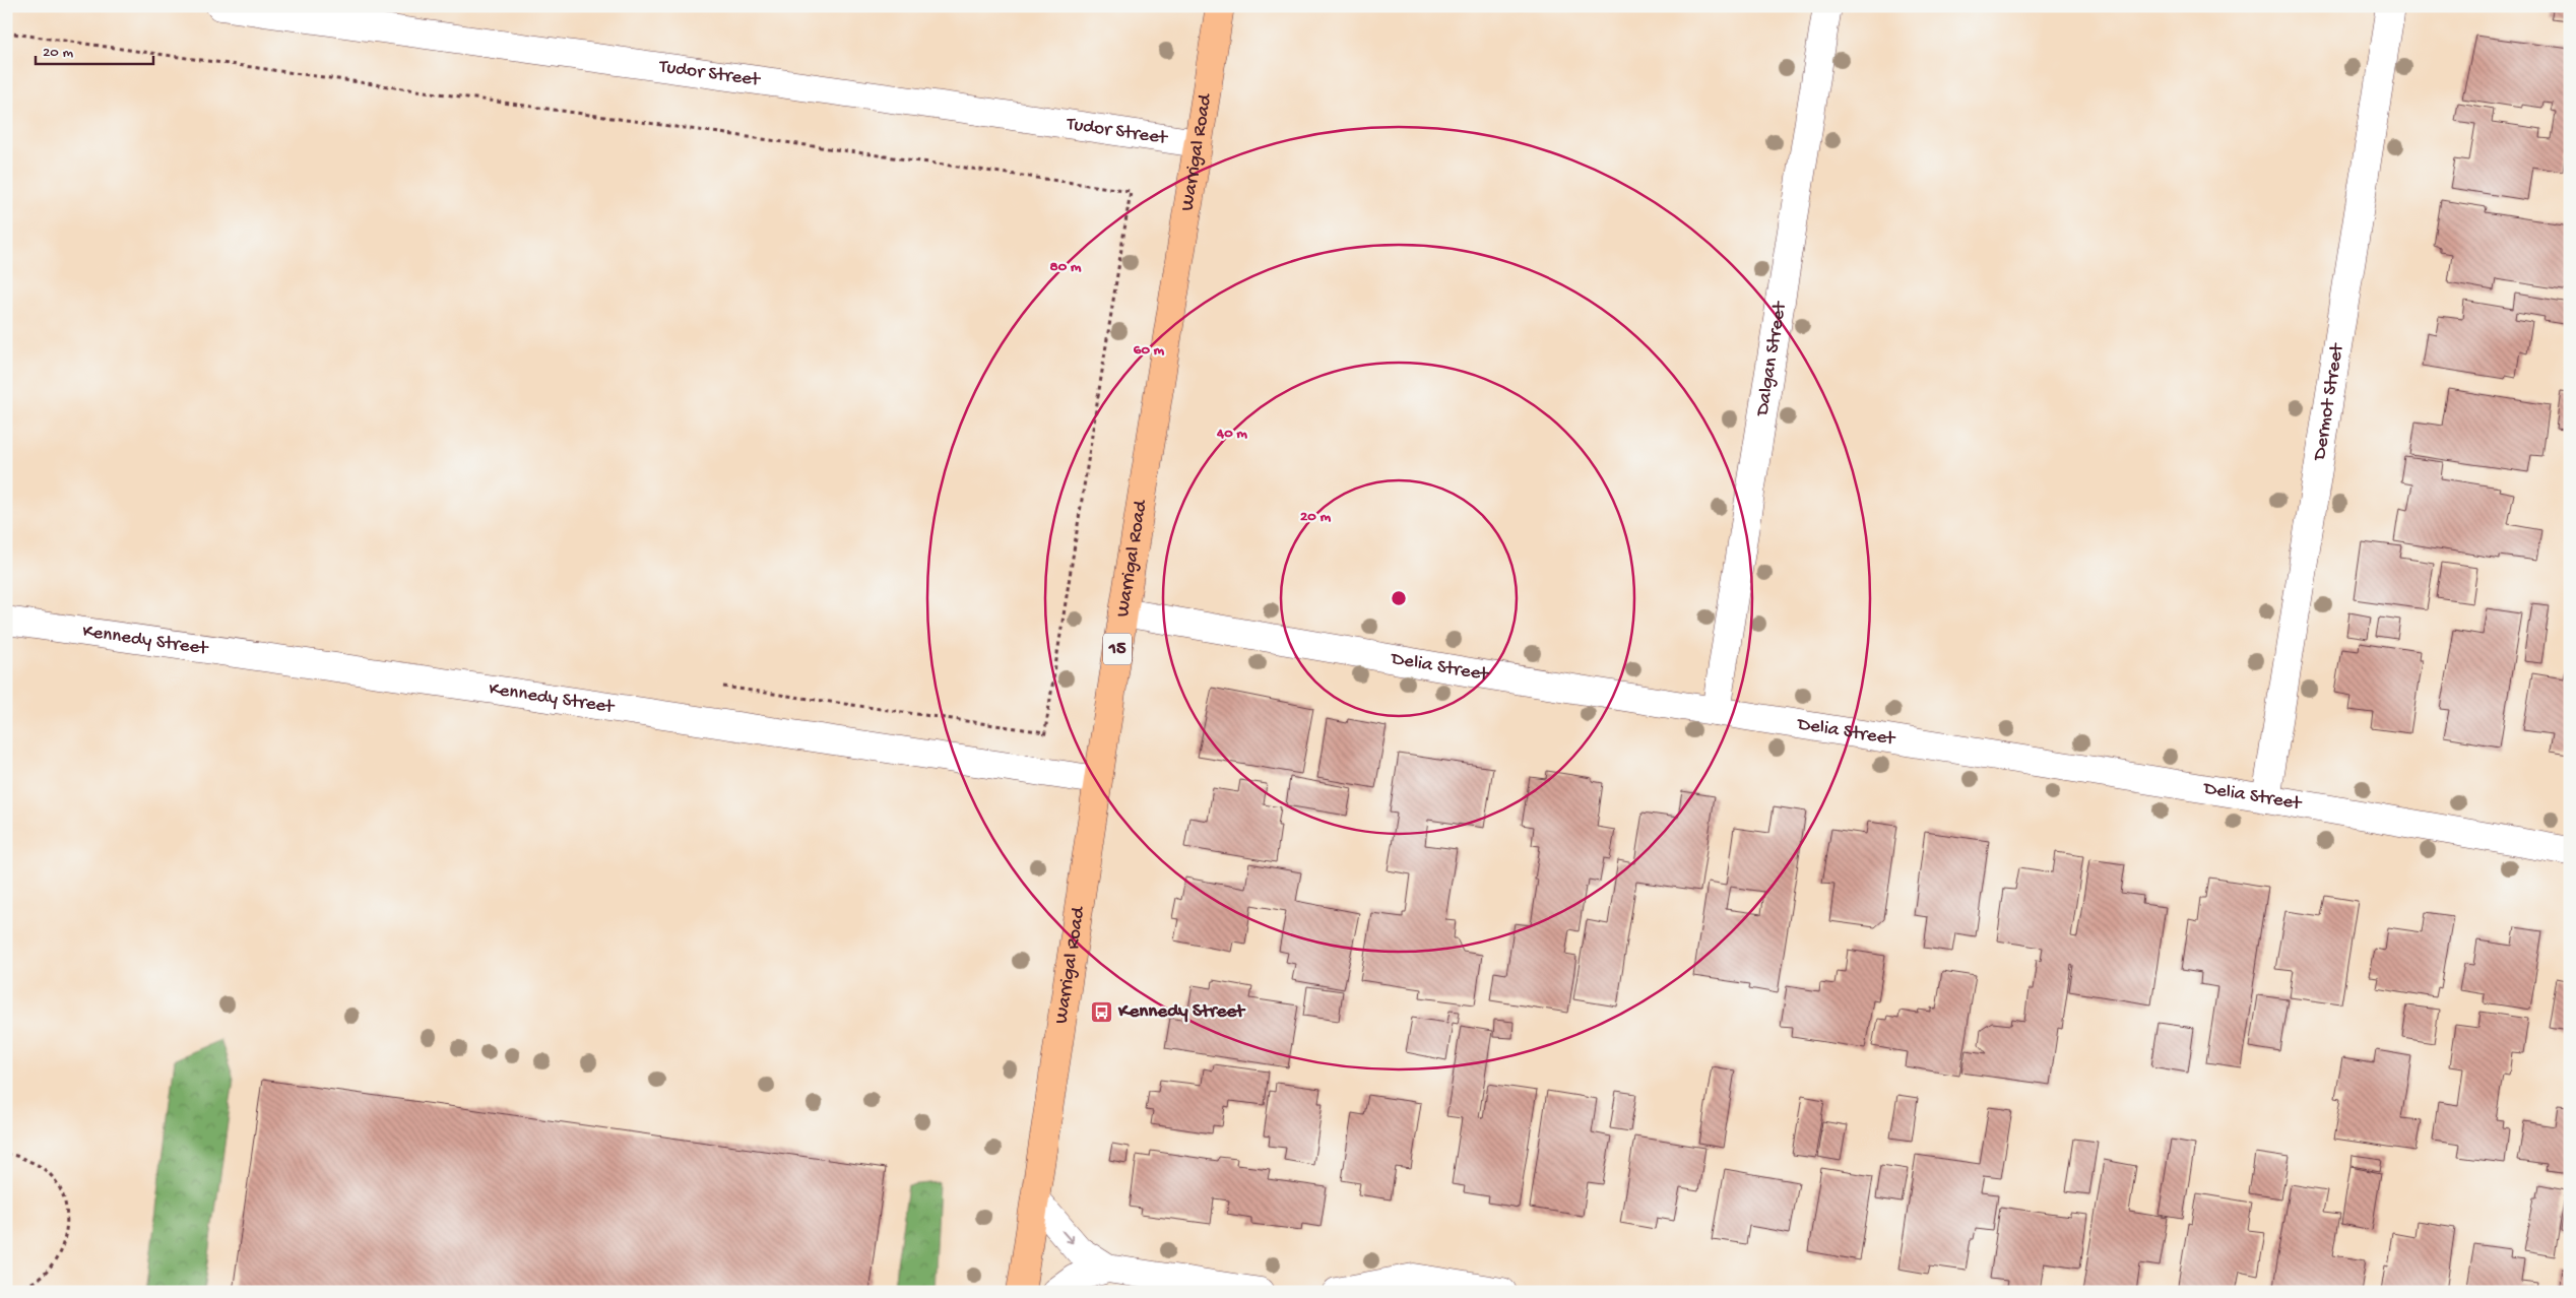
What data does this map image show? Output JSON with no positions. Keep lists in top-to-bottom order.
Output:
{
  "streets": {
    "highway": ["Warrigal Road", "15"],
    "street": [
      "Tudor Street",
      "Dalgan Street",
      "Dermot Street",
      "Kennedy Street",
      "Delia Street"
    ]
  },
  "crossings": [
    ["Tudor Street", "Warrigal Road"],
    ["Warrigal Road", "Kennedy Street"],
    ["Warrigal Road", "Delia Street"],
    ["Dalgan Street", "Delia Street"],
    ["Dermot Street", "Delia Street"]
  ],
  "places": {
    "bus stop": ["Kennedy Street"]
  },
  "scale_bar": "20 m",
  "rings": [
    "80 m",
    "60 m",
    "40 m",
    "20 m"
  ]
}
